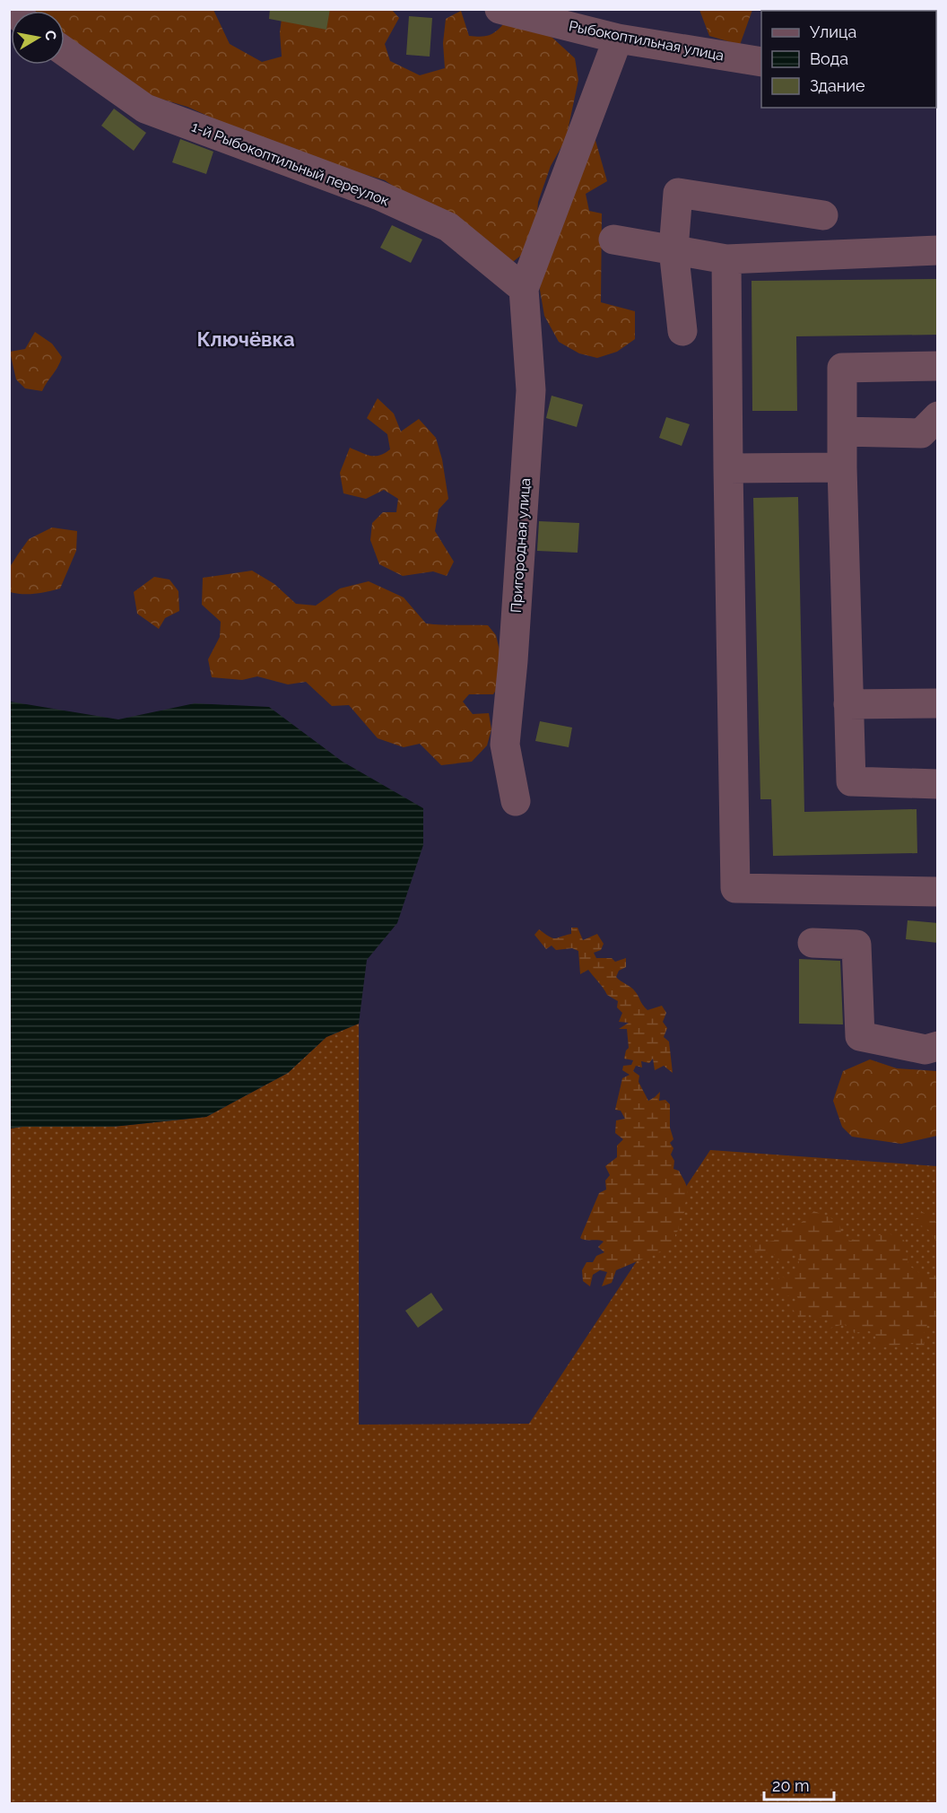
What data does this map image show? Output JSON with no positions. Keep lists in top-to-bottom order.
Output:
{
  "streets": {
    "street": ["Рыбокоптильная улица", "1-й Рыбокоптильный переулок", "Пригородная улица"]
  },
  "crossings": [
    ["1-й Рыбокоптильный переулок", "Пригородная улица"]
  ],
  "districts": ["Ключёвка"],
  "legend": ["Улица", "Вода", "Здание"],
  "scale_bar": "20 m",
  "north": "right"
}
